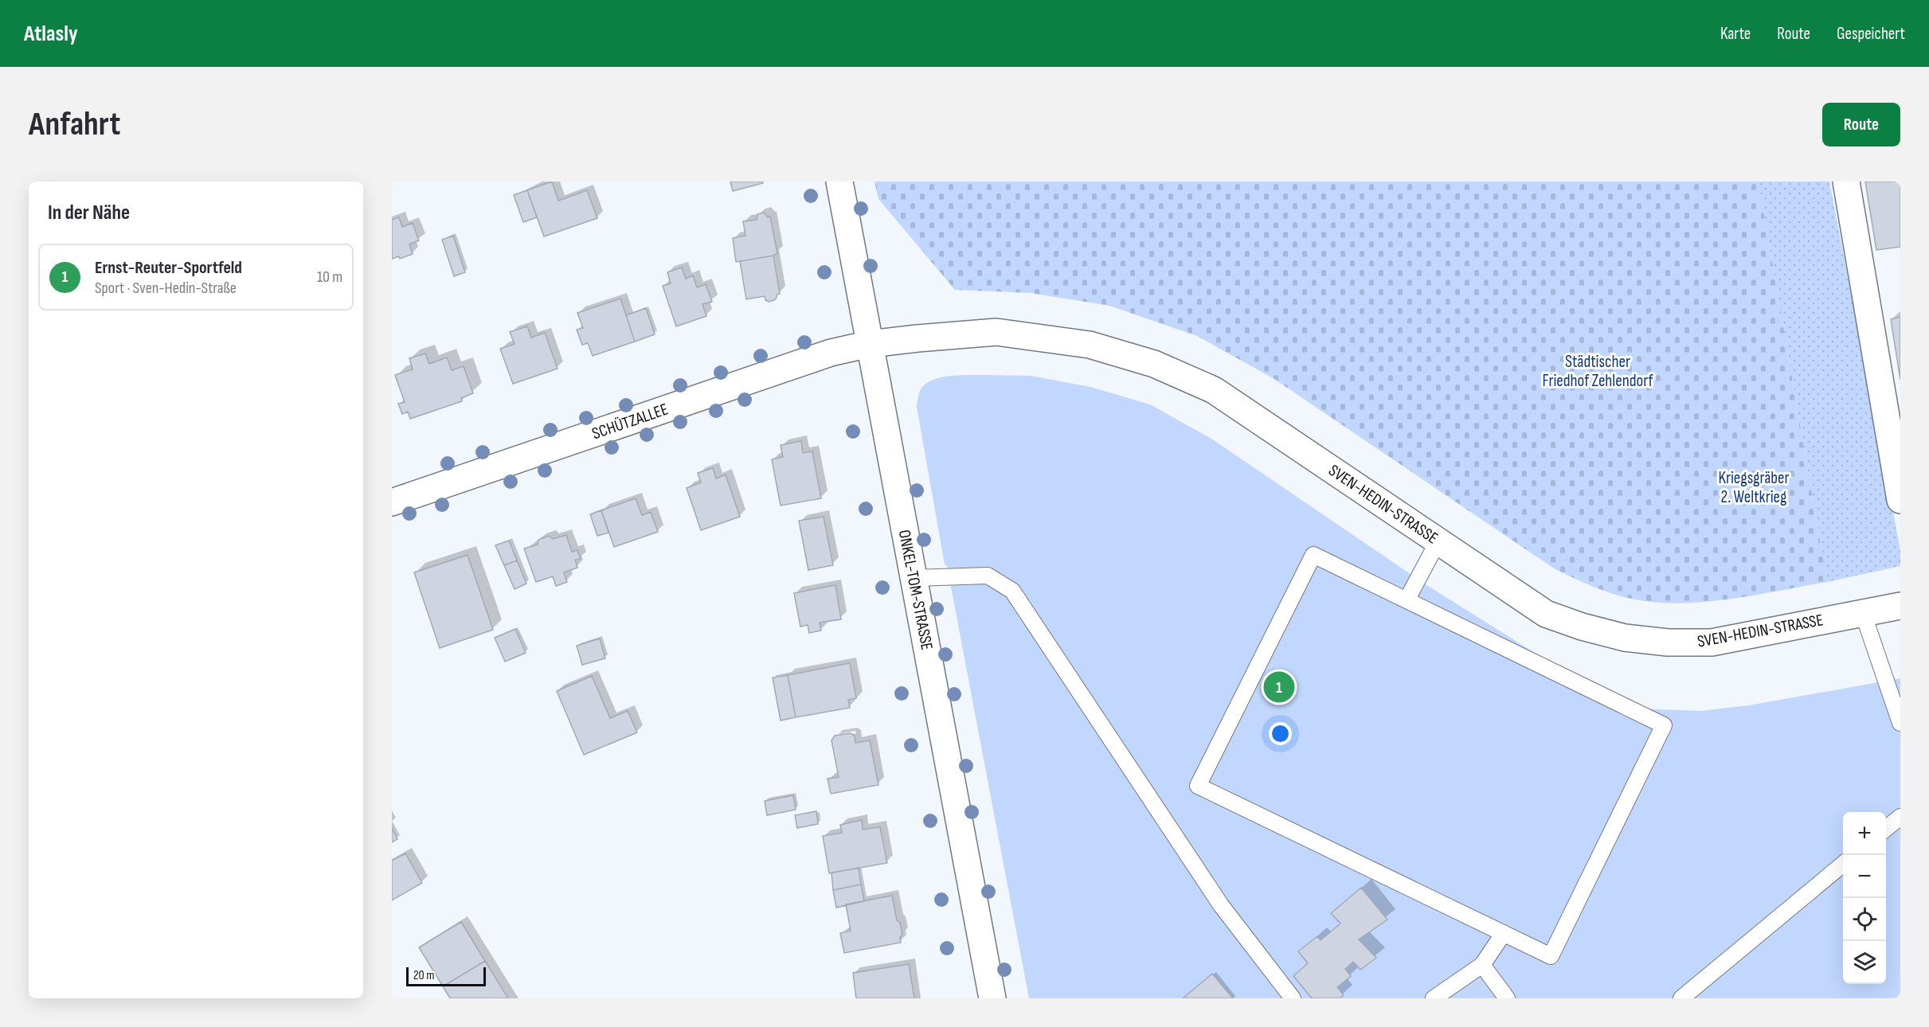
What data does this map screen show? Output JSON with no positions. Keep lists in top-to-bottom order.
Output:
{
  "streets": {
    "street": ["SCHÜTZALLEE", "SVEN-HEDIN-STRASSE", "ONKEL-TOM-STRASSE"]
  },
  "crossings": [
    ["SCHÜTZALLEE", "SVEN-HEDIN-STRASSE"],
    ["SCHÜTZALLEE", "ONKEL-TOM-STRASSE"],
    ["SVEN-HEDIN-STRASSE", "ONKEL-TOM-STRASSE"]
  ],
  "parks": ["Städtischer Friedhof Zehlendorf", "Kriegsgräber 2. Weltkrieg"],
  "scale_bar": "20 m",
  "page": {
    "header": "Atlasly",
    "nav": ["Karte", "Route", "Gespeichert"],
    "buttons": "Route",
    "title": "Anfahrt",
    "heading": "In der Nähe",
    "list": [
      {
        "mark": "1",
        "name": "Ernst-Reuter-Sportfeld",
        "note": "Sport · Sven-Hedin-Straße",
        "value": "10 m"
      }
    ],
    "pins": "1",
    "map_buttons": ["+", "−"],
    "scale": "20 m"
  }
}
